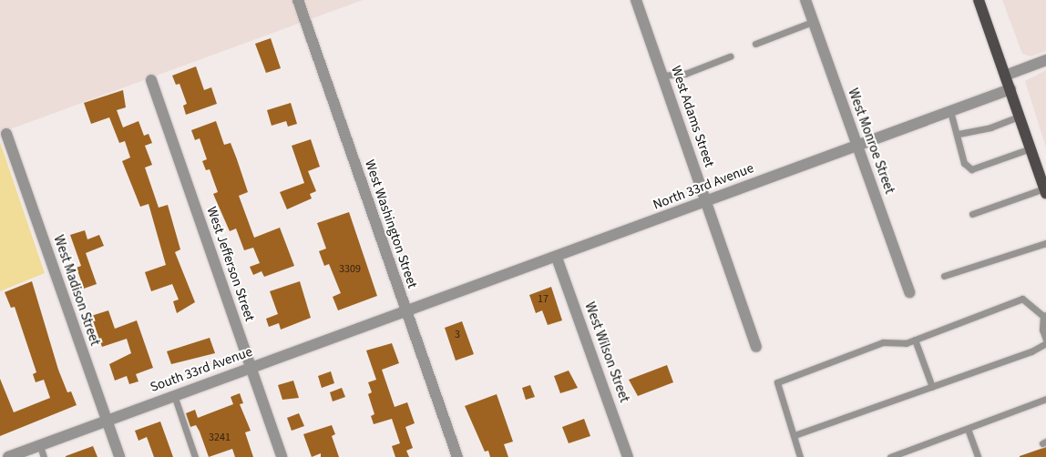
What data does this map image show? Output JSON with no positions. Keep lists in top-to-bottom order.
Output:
{
  "streets": {
    "street": [
      "West Adams Street",
      "West Monroe Street",
      "North 33rd Avenue",
      "West Washington Street",
      "West Jefferson Street",
      "West Madison Street",
      "West Wilson Street",
      "South 33rd Avenue"
    ]
  },
  "crossings": [
    ["West Adams Street", "North 33rd Avenue"],
    ["West Monroe Street", "North 33rd Avenue"],
    ["North 33rd Avenue", "West Washington Street"],
    ["North 33rd Avenue", "West Wilson Street"],
    ["North 33rd Avenue", "South 33rd Avenue"],
    ["West Washington Street", "South 33rd Avenue"],
    ["West Jefferson Street", "South 33rd Avenue"],
    ["West Madison Street", "South 33rd Avenue"]
  ],
  "house_numbers": [
    "3309",
    "17",
    "3",
    "3241"
  ]
}
